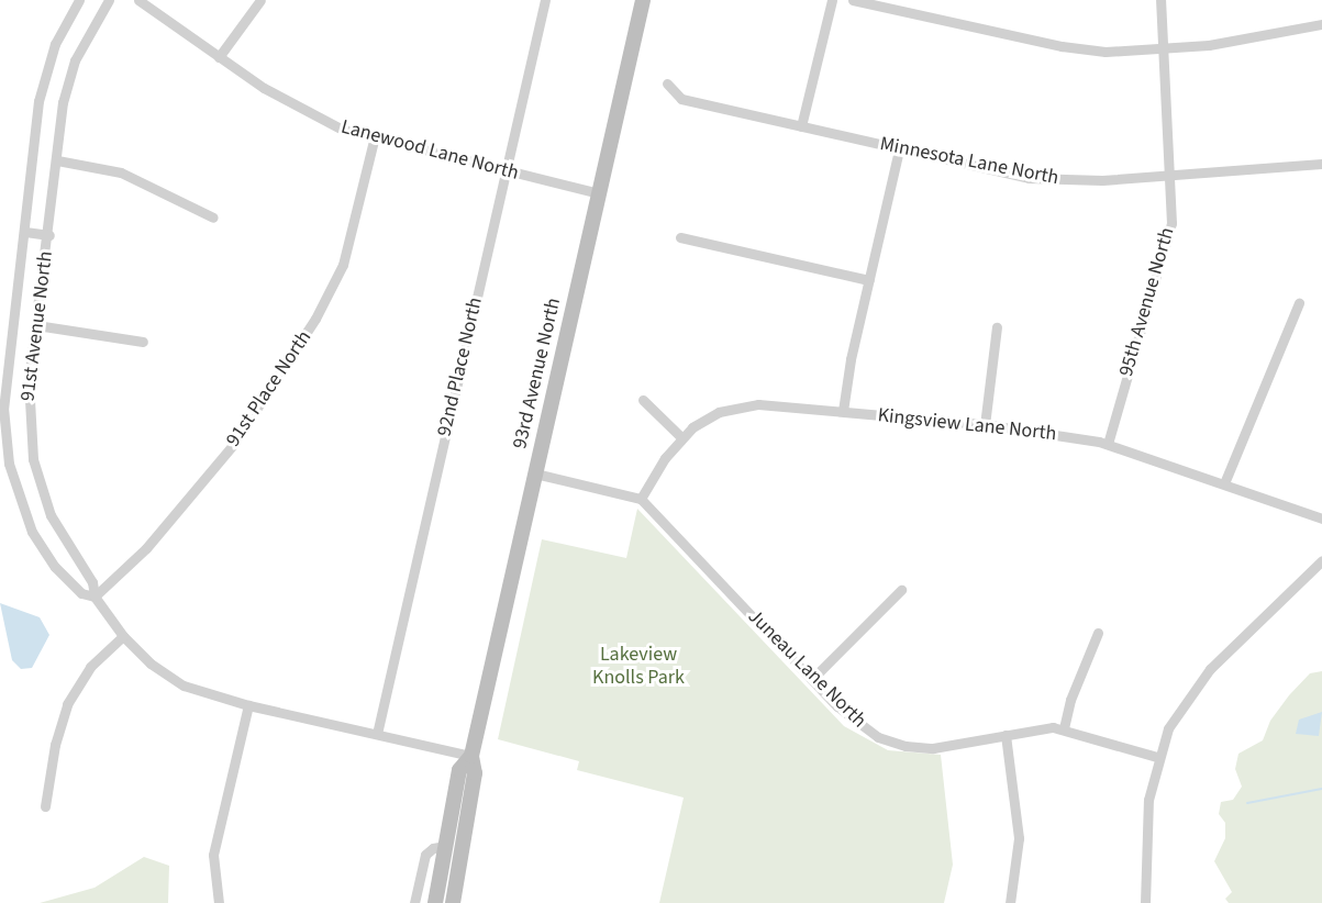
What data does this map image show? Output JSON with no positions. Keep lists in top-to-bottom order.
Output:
{
  "streets": {
    "main road": ["93rd Avenue North"],
    "street": [
      "Lanewood Lane North",
      "Minnesota Lane North",
      "95th Avenue North",
      "91st Avenue North",
      "92nd Place North",
      "91st Place North",
      "Kingsview Lane North",
      "Juneau Lane North"
    ]
  },
  "crossings": [
    ["Lanewood Lane North", "92nd Place North"],
    ["Lanewood Lane North", "93rd Avenue North"],
    ["Lanewood Lane North", "91st Place North"],
    ["Minnesota Lane North", "95th Avenue North"],
    ["95th Avenue North", "Kingsview Lane North"],
    ["91st Avenue North", "91st Place North"],
    ["Kingsview Lane North", "Juneau Lane North"]
  ],
  "parks": ["Lakeview Knolls Park"]
}
